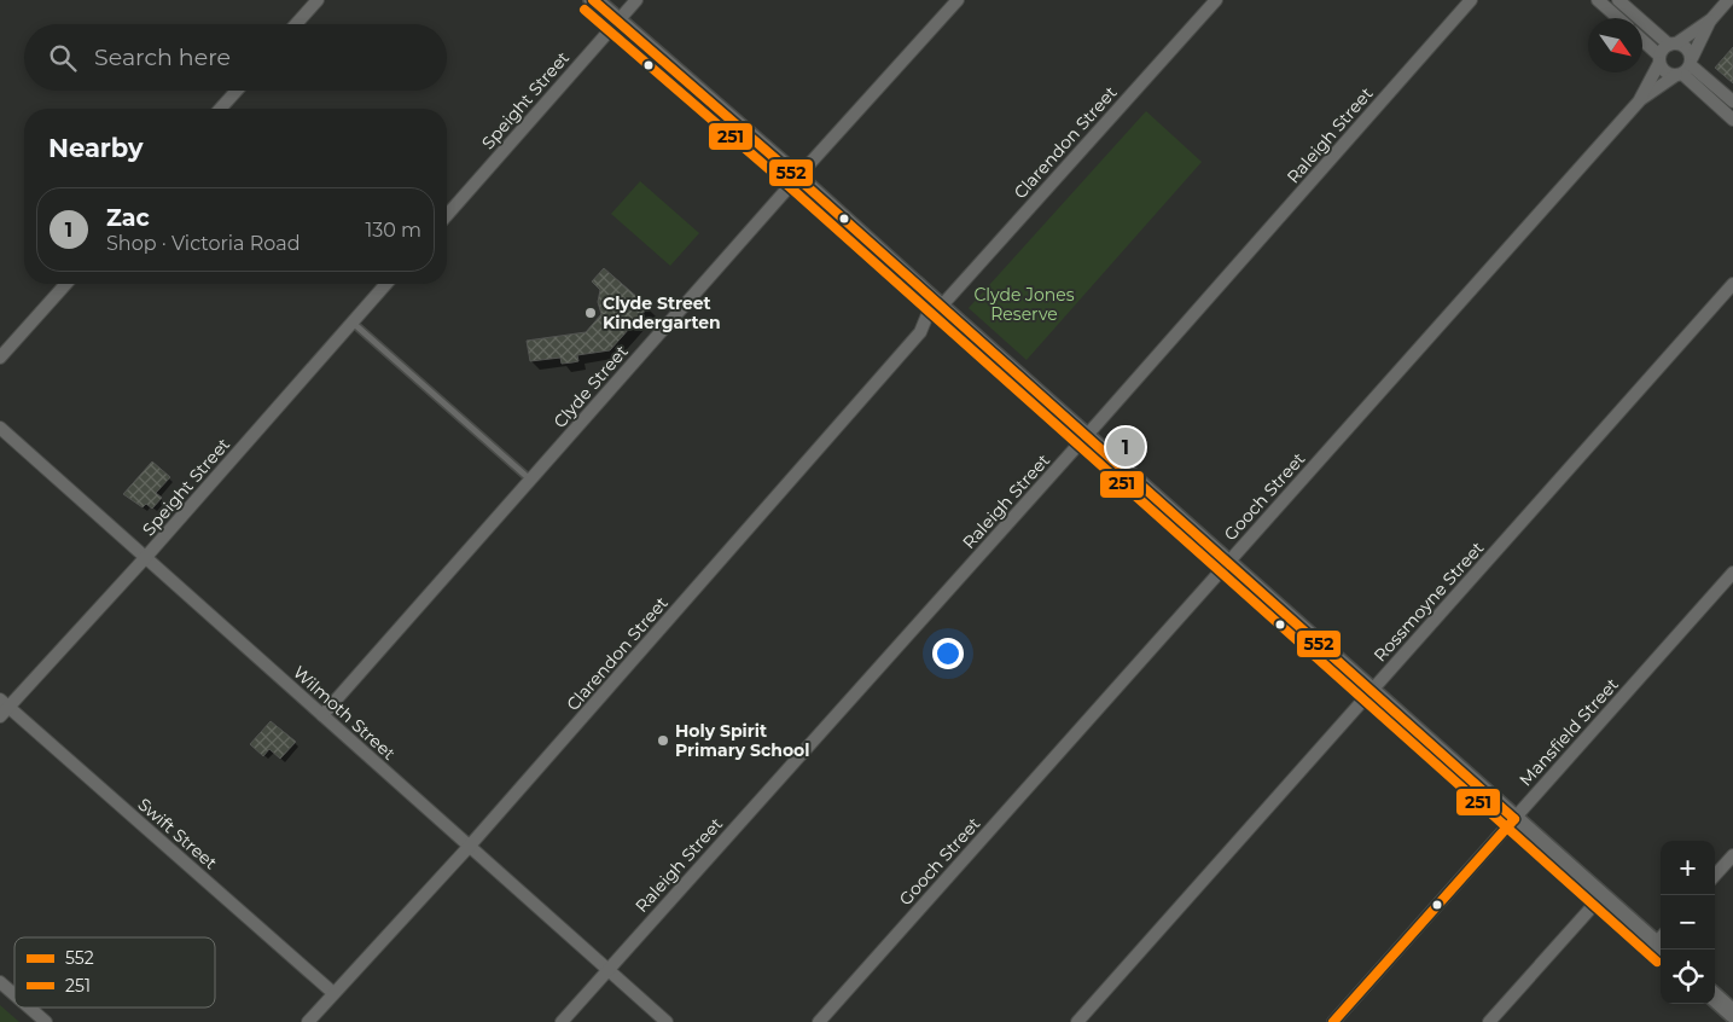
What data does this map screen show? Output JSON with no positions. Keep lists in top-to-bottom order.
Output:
{
  "streets": {
    "street": [
      "Speight Street",
      "Raleigh Street",
      "Clarendon Street",
      "Clyde Street",
      "Gooch Street",
      "Rossmoyne Street",
      "Wilmoth Street",
      "Mansfield Street",
      "Swift Street"
    ]
  },
  "crossings": [
    ["Speight Street", "Wilmoth Street"],
    ["Speight Street", "Swift Street"],
    ["Raleigh Street", "Wilmoth Street"],
    ["Clarendon Street", "Wilmoth Street"],
    ["Clarendon Street", "Swift Street"],
    ["Clyde Street", "Wilmoth Street"]
  ],
  "parks": ["Clyde Jones Reserve"],
  "places": ["Clyde Street Kindergarten", "Holy Spirit Primary School"],
  "lines": ["transit line 552", "transit line 251"],
  "legend": ["552", "251"],
  "north": "bottom right",
  "page": {
    "search": "Search here",
    "heading": "Nearby",
    "list": [
      {
        "mark": "1",
        "name": "Zac",
        "note": "Shop · Victoria Road",
        "value": "130 m"
      }
    ],
    "pins": "1",
    "map_buttons": ["+", "−"]
  }
}
